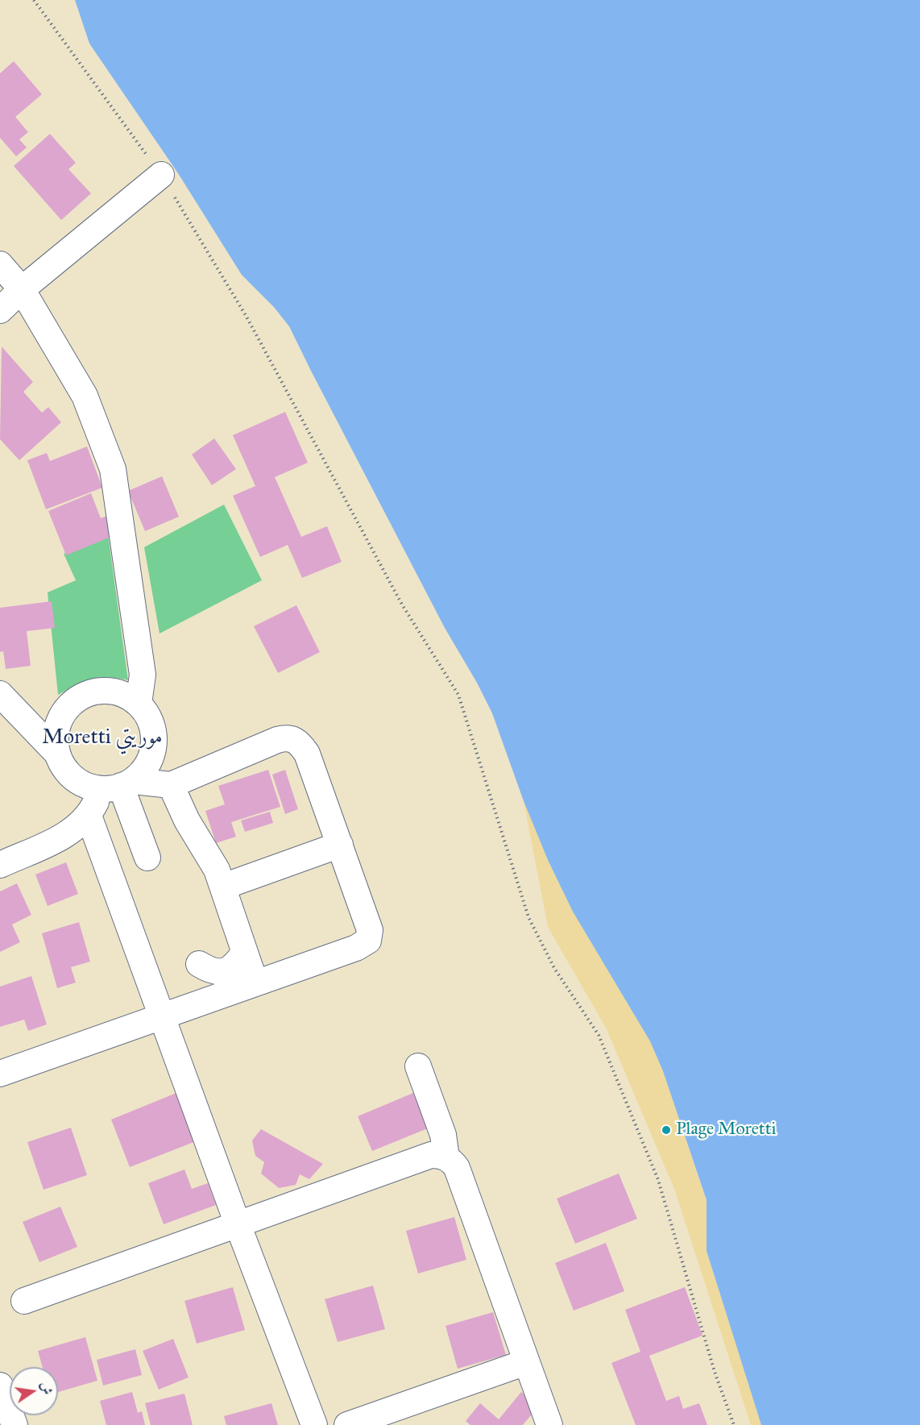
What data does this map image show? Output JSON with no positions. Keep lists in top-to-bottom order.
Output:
{
  "districts": ["Moretti موريتي"],
  "places": ["Plage Moretti"],
  "north": "right"
}
